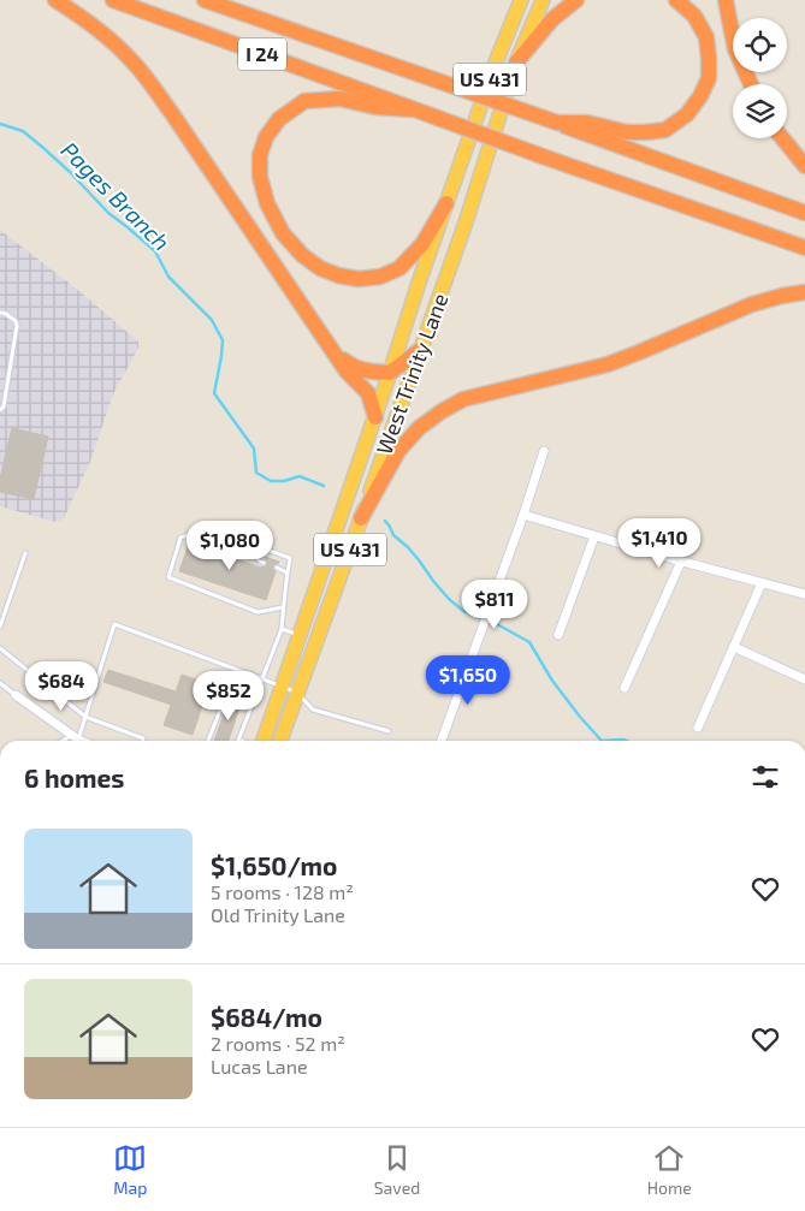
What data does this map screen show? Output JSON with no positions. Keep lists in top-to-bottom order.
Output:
{
  "streets": {
    "highway": ["I 24"],
    "main road": ["US 431", "West Trinity Lane"]
  },
  "water": ["Pages Branch"],
  "page": {
    "price": [
      "$1,410",
      "$1,080",
      "$811",
      "$1,650",
      "$684",
      "$852"
    ],
    "heading": "6 homes",
    "list": [
      {
        "name": "$1,650/mo",
        "note": "5 rooms · 128 m² · Old Trinity Lane"
      },
      {
        "name": "$684/mo",
        "note": "2 rooms · 52 m² · Lucas Lane"
      }
    ],
    "tabs": ["Map", "Saved", "Home"]
  }
}
